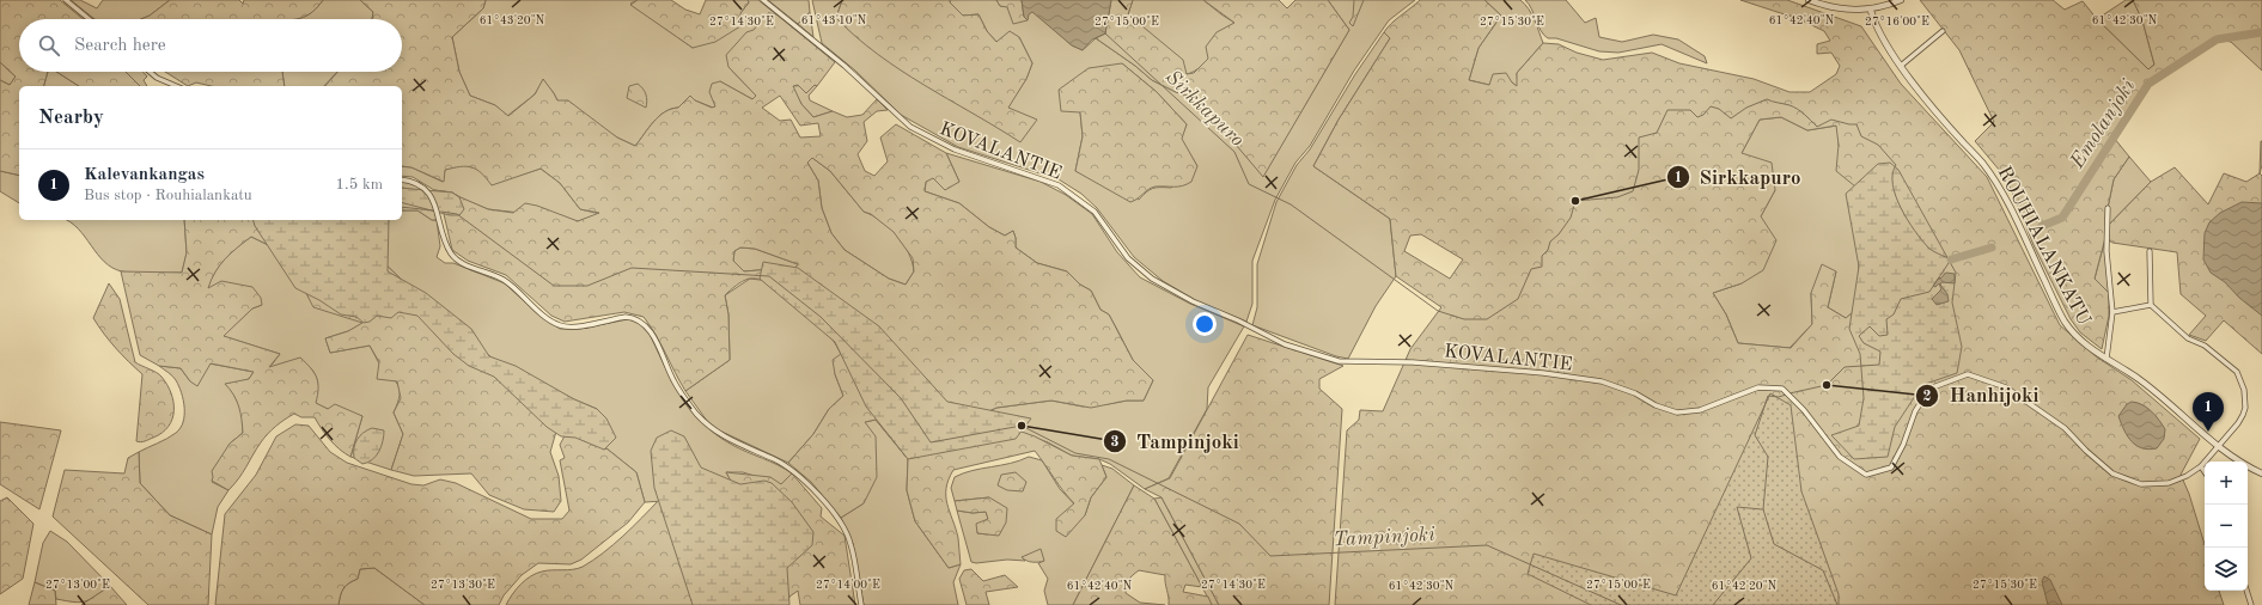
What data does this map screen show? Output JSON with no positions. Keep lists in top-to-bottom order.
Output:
{
  "streets": {
    "street": ["KOVALANTIE", "ROUHIALANKATU"]
  },
  "crossings": [
    ["KOVALANTIE", "ROUHIALANKATU"]
  ],
  "water": ["Sirkkapuro", "Emolanjoki", "Tampinjoki"],
  "places": ["Sirkkapuro", "Hanhijoki", "Tampinjoki"],
  "page": {
    "search": "Search here",
    "heading": "Nearby",
    "list": [
      {
        "mark": "1",
        "name": "Kalevankangas",
        "note": "Bus stop · Rouhialankatu",
        "value": "1.5 km"
      }
    ],
    "pins": "1",
    "map_buttons": ["+", "−"]
  },
  "coordinates": [
    "61°43'20\"N",
    "61°43'10\"N",
    "61°42'40\"N",
    "61°42'30\"N",
    "27°14'30\"E",
    "27°15'00\"E",
    "27°15'30\"E",
    "27°16'00\"E",
    "27°13'00\"E",
    "27°13'30\"E",
    "27°14'00\"E",
    "61°42'20\"N"
  ]
}
